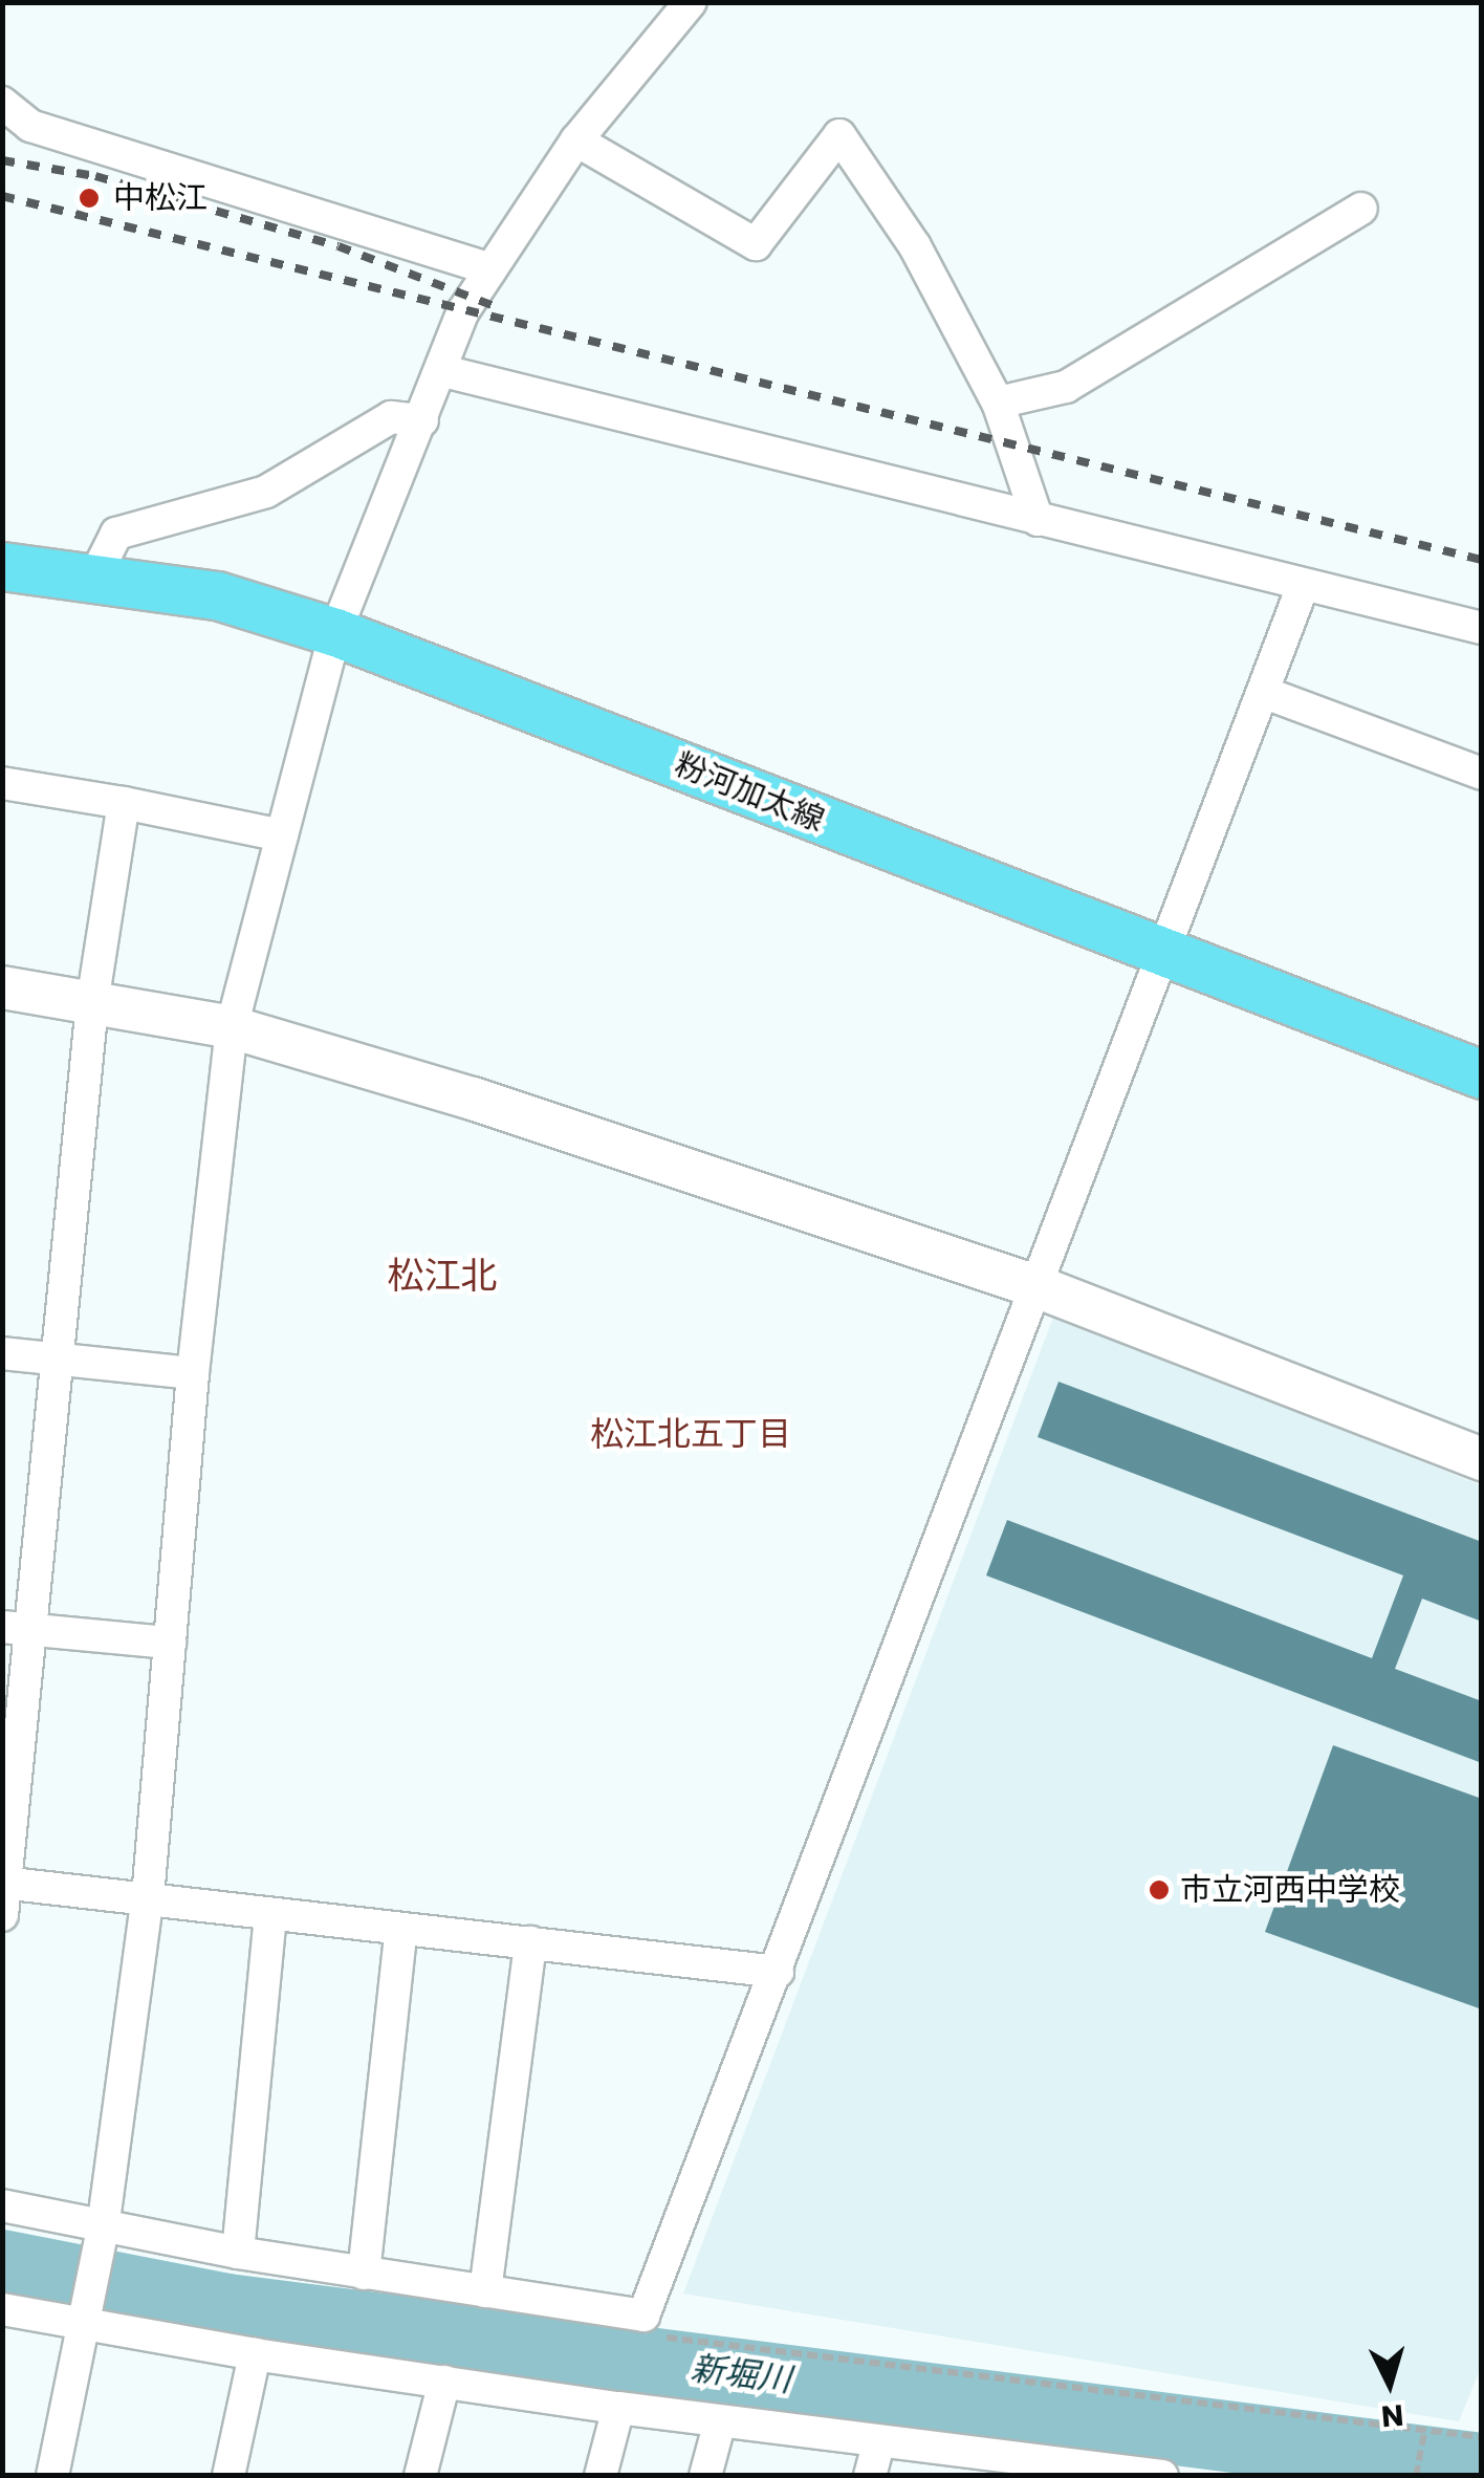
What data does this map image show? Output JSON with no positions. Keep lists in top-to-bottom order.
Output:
{
  "streets": {
    "main road": ["粉河加太線"]
  },
  "districts": ["松江北", "松江北五丁目"],
  "water": ["新堀川"],
  "places": ["中松江", "市立河西中学校"],
  "north": "bottom"
}
